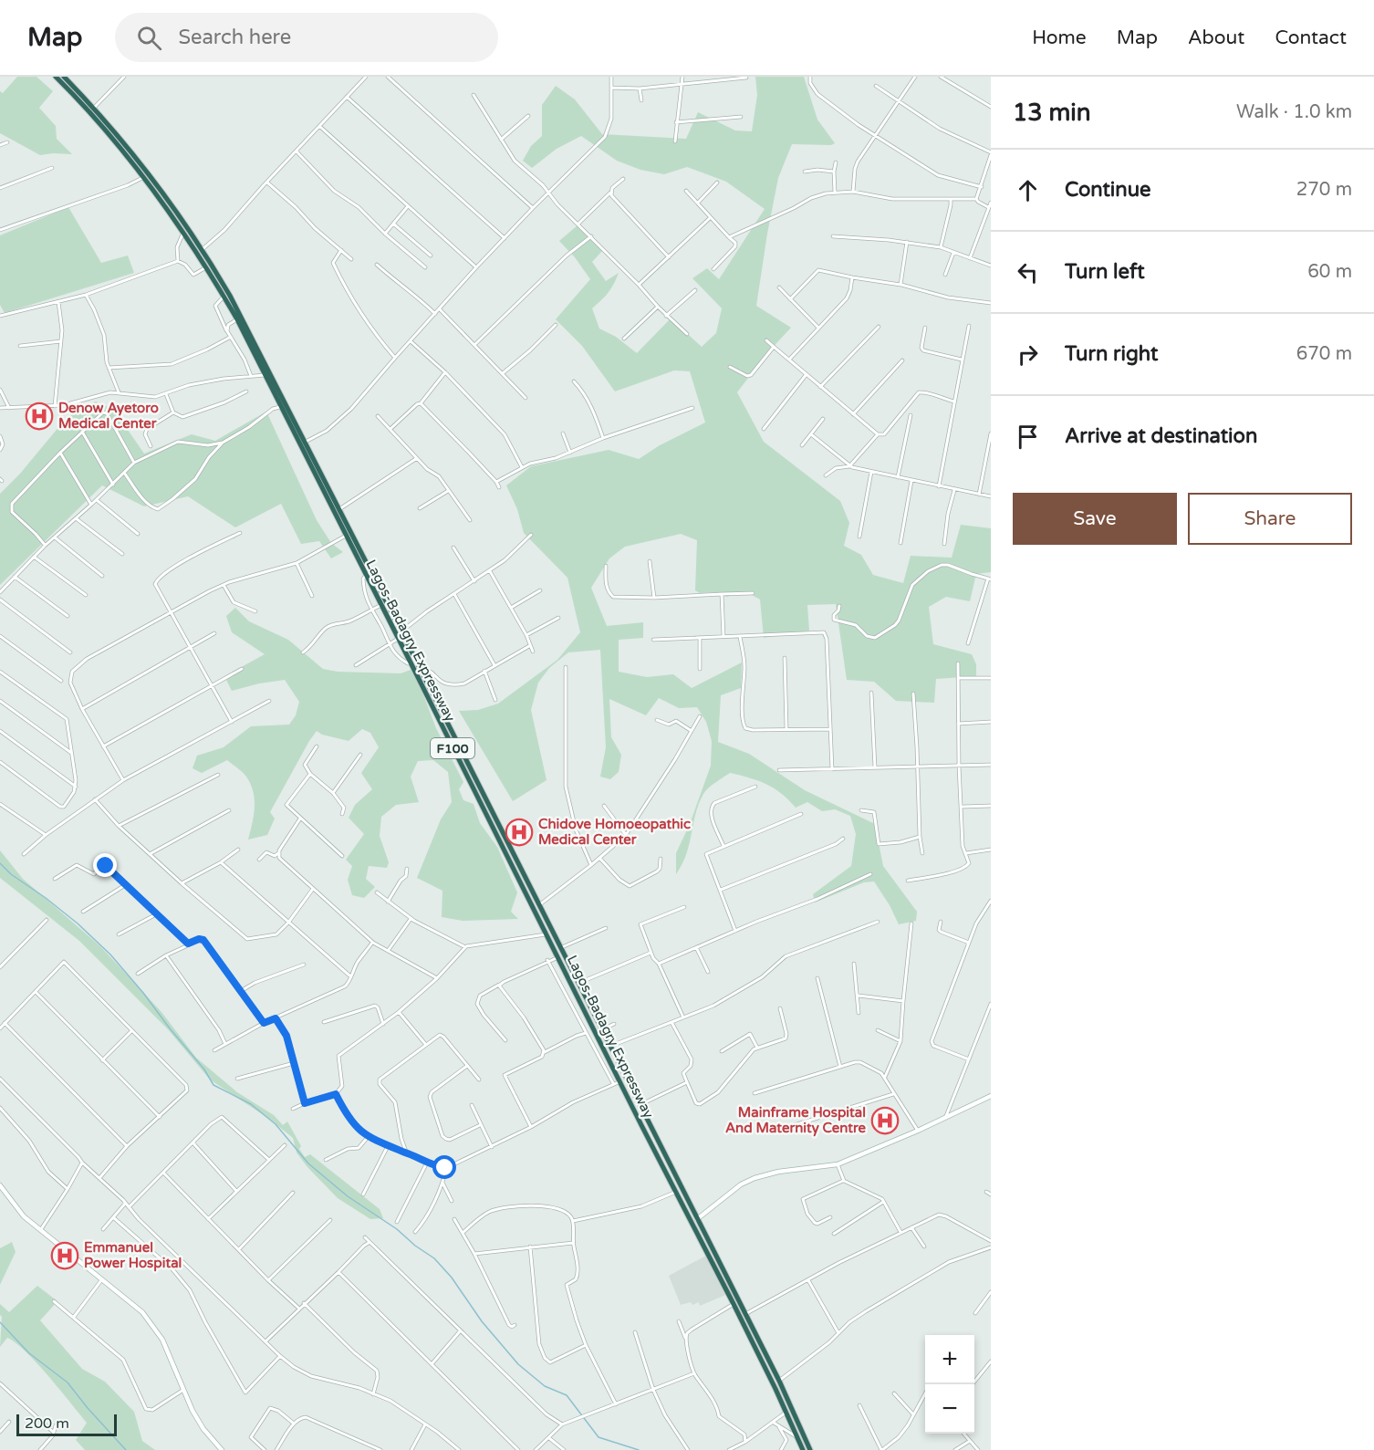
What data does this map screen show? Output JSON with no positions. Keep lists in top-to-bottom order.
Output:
{
  "streets": {
    "highway": ["Lagos-Badagry Expressway", "F100"]
  },
  "places": {
    "hospital": [
      "Denow Ayetoro Medical Center",
      "Chidove Homoeopathic Medical Center",
      "Mainframe Hospital And Maternity Centre",
      "Emmanuel Power Hospital"
    ]
  },
  "scale_bar": "200 m",
  "page": {
    "header": "Map",
    "search": "Search here",
    "nav": [
      "Home",
      "Map",
      "About",
      "Contact"
    ],
    "heading": ["13 min", "Walk · 1.0 km"],
    "list": [
      ["Continue", "270 m"],
      ["Turn left", "60 m"],
      ["Turn right", "670 m"],
      "Arrive at destination"
    ],
    "buttons": ["Save", "Share"],
    "map_buttons": ["+", "−"],
    "scale": "200 m"
  }
}
